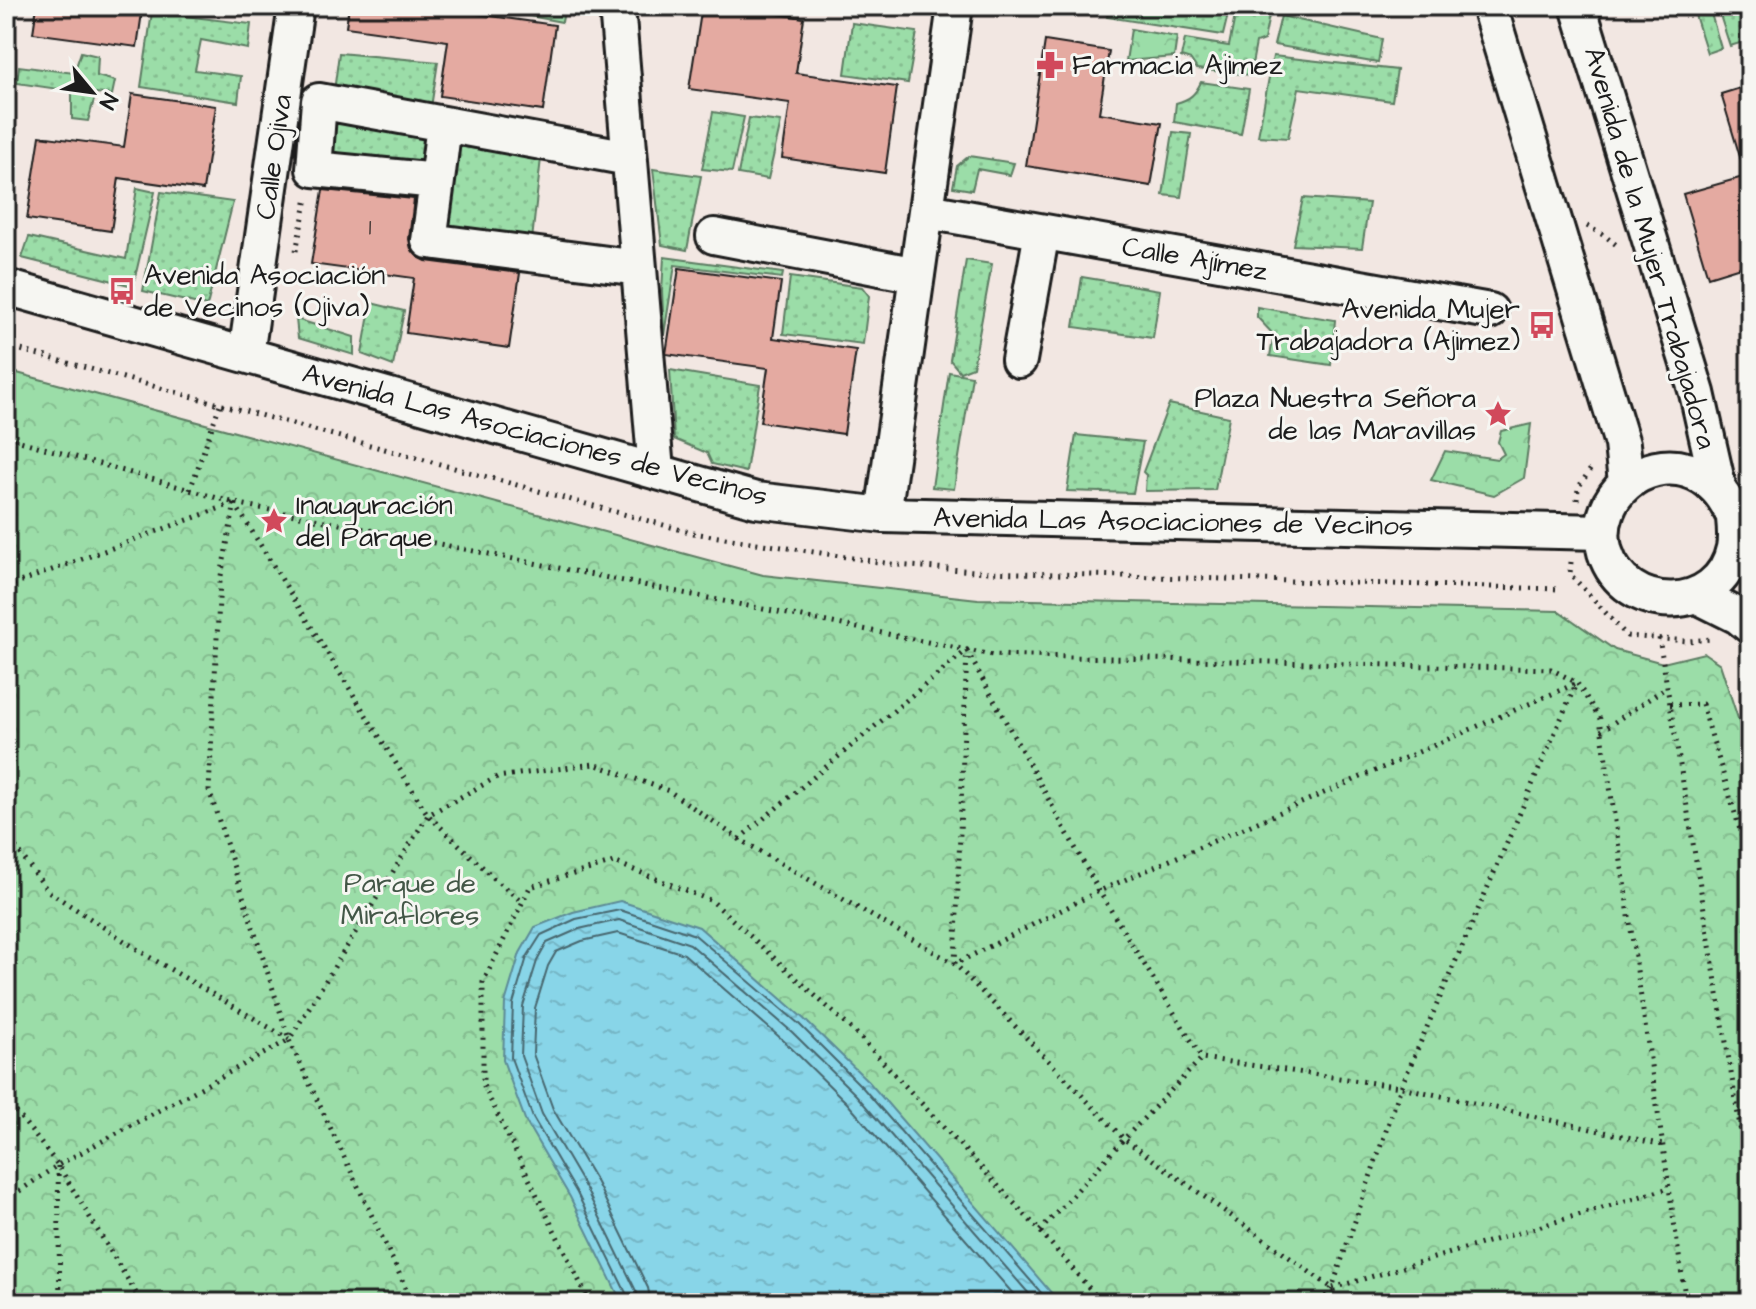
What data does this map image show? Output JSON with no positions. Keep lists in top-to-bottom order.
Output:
{
  "streets": {
    "street": [
      "Calle Ojiva",
      "Avenida de la Mujer Trabajadora",
      "Calle Ajímez",
      "Avenida Las Asociaciones de Vecinos"
    ]
  },
  "crossings": [
    ["Calle Ojiva", "Avenida Las Asociaciones de Vecinos"],
    ["Avenida de la Mujer Trabajadora", "Avenida Las Asociaciones de Vecinos"]
  ],
  "parks": ["Parque de Miraflores"],
  "places": {
    "pharmacy": ["Farmacia Ajimez"],
    "bus stop": ["Avenida Asociación de Vecinos (Ojiva)", "Avenida Mujer Trabajadora (Ajimez)"],
    "place": ["Plaza Nuestra Señora de las Maravillas", "Inauguración del Parque"]
  },
  "house_numbers": ["1"],
  "north": "bottom right"
}
